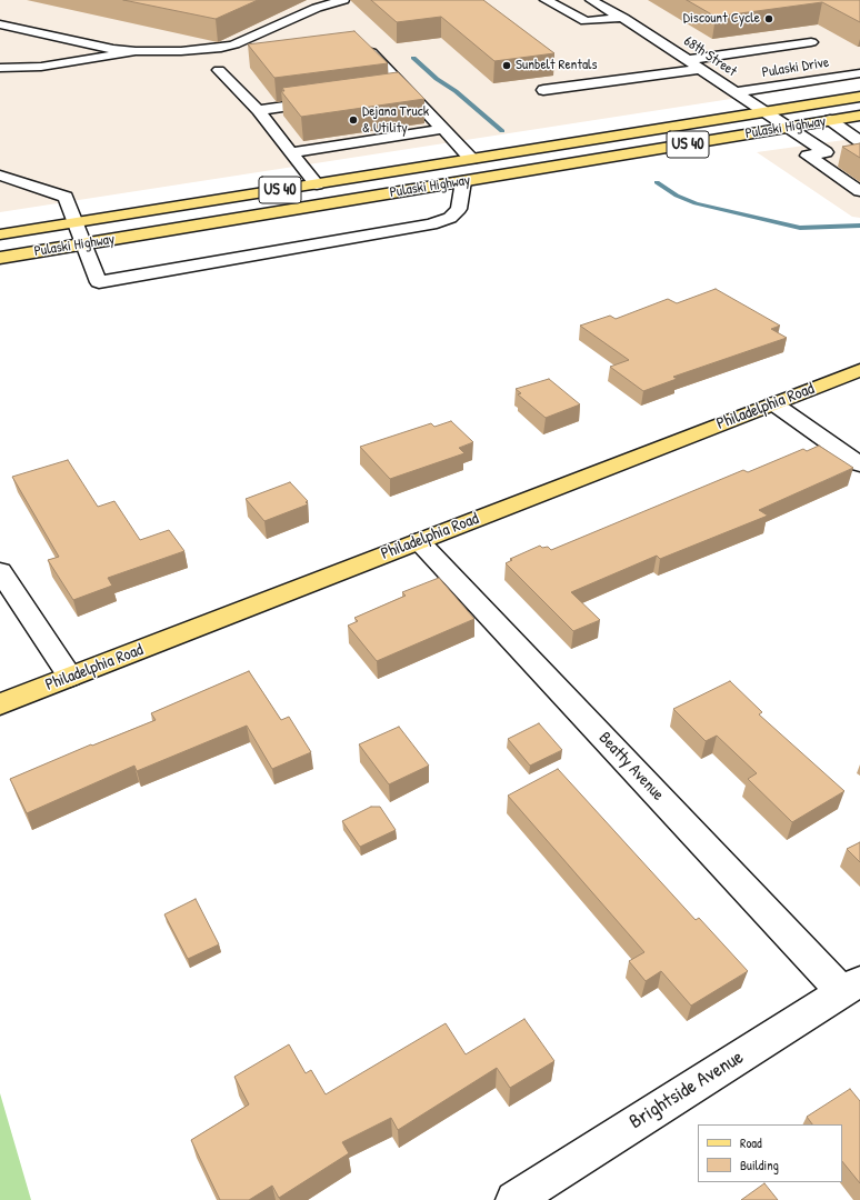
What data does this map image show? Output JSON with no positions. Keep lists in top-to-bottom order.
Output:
{
  "streets": {
    "main road": ["Pulaski Highway", "US 40", "Philadelphia Road"],
    "street": [
      "68th Street",
      "Pulaski Drive",
      "Beatty Avenue",
      "Brightside Avenue"
    ]
  },
  "crossings": [
    ["68th Street", "Pulaski Drive"],
    ["68th Street", "Pulaski Highway"],
    ["Philadelphia Road", "Beatty Avenue"],
    ["Beatty Avenue", "Brightside Avenue"]
  ],
  "places": ["Discount Cycle", "Sunbelt Rentals", "Dejana Truck & Utility"],
  "legend": ["Road", "Building"]
}
